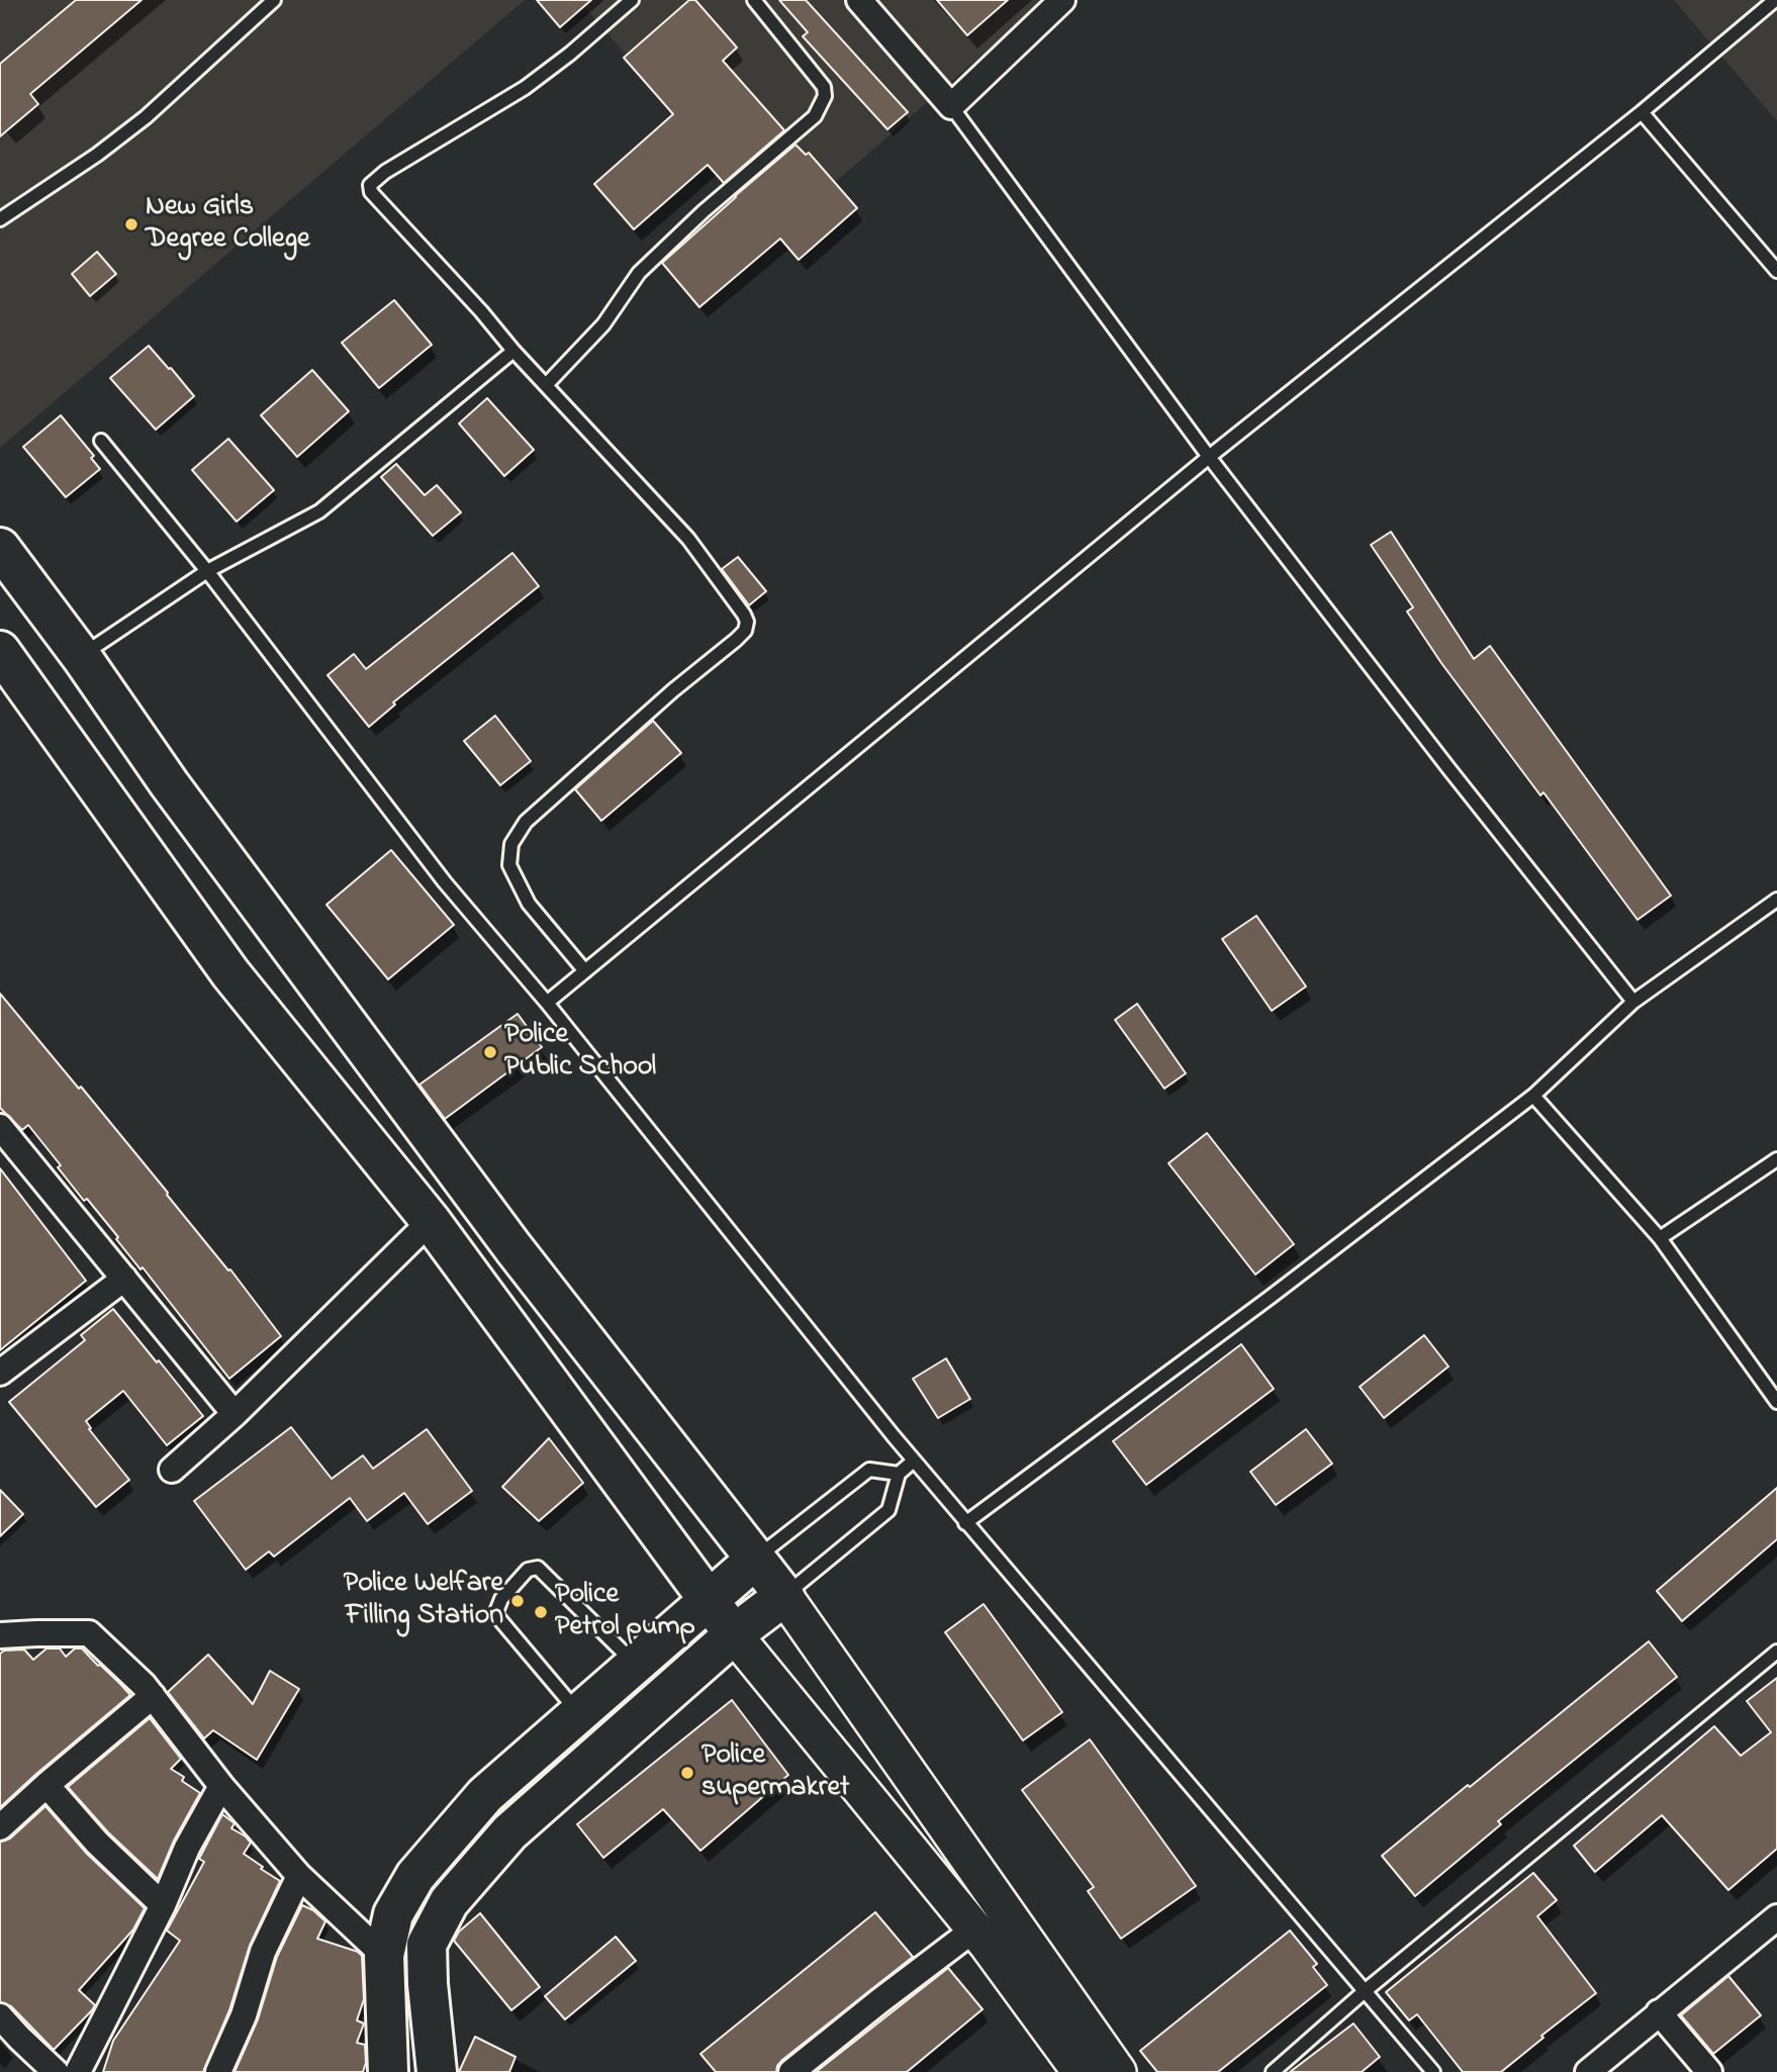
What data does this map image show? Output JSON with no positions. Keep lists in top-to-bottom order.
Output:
{
  "places": [
    "New Girls Degree College",
    "Police Public School",
    "Police Welfare Filling Station",
    "Police Petrol pump",
    "Police supermakret"
  ]
}
